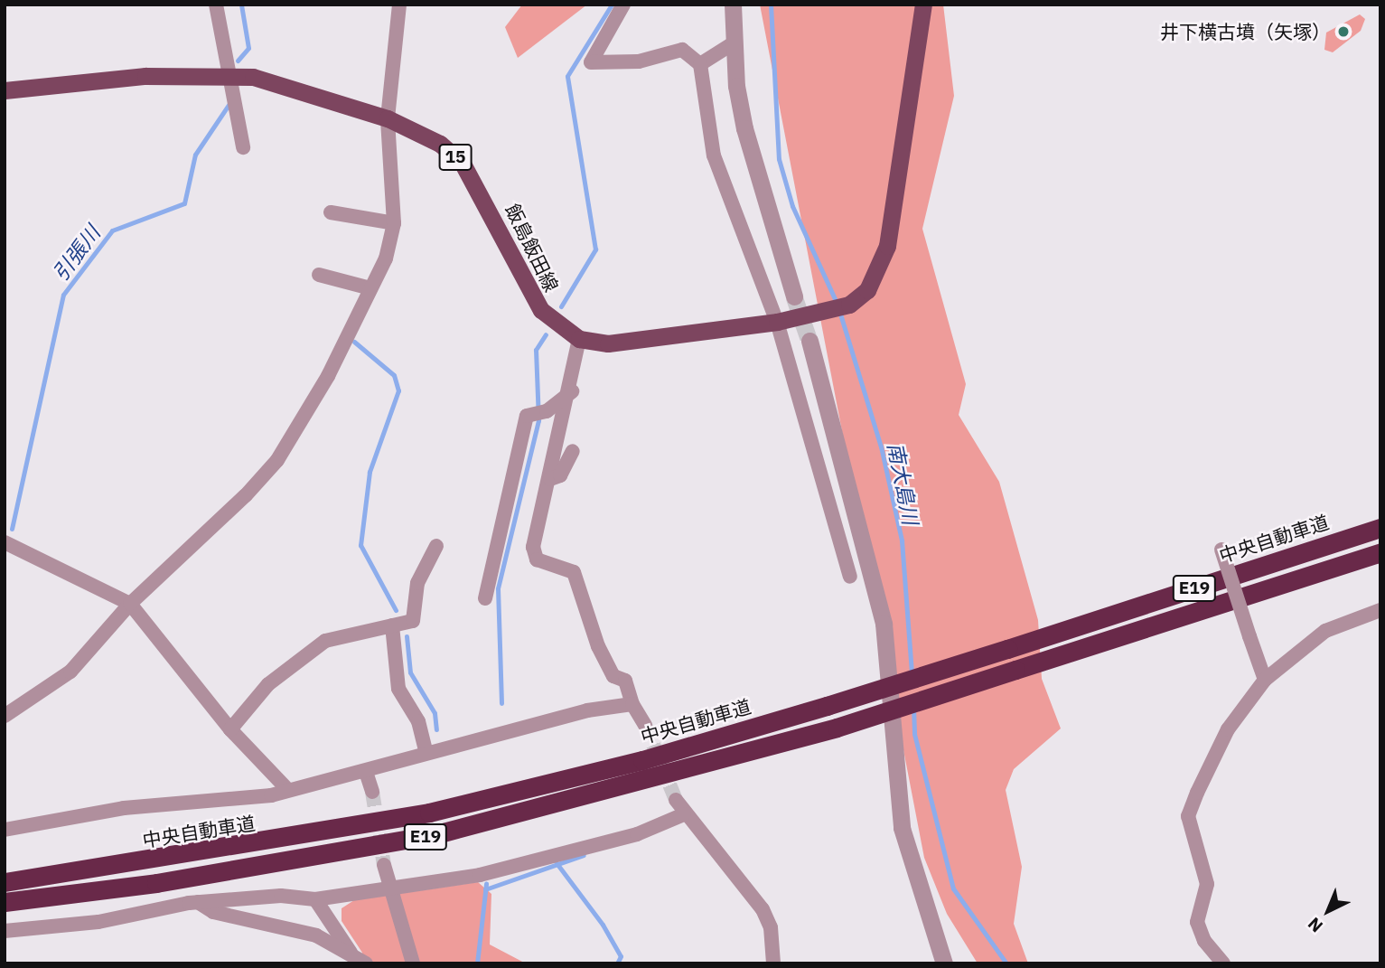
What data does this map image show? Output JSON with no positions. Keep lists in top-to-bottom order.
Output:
{
  "streets": {
    "highway": ["中央自動車道", "E19"],
    "main road": ["15", "飯島飯田線"]
  },
  "water": ["引張川", "南大島川"],
  "places": ["井下横古墳（矢塚）"],
  "north": "bottom left"
}
